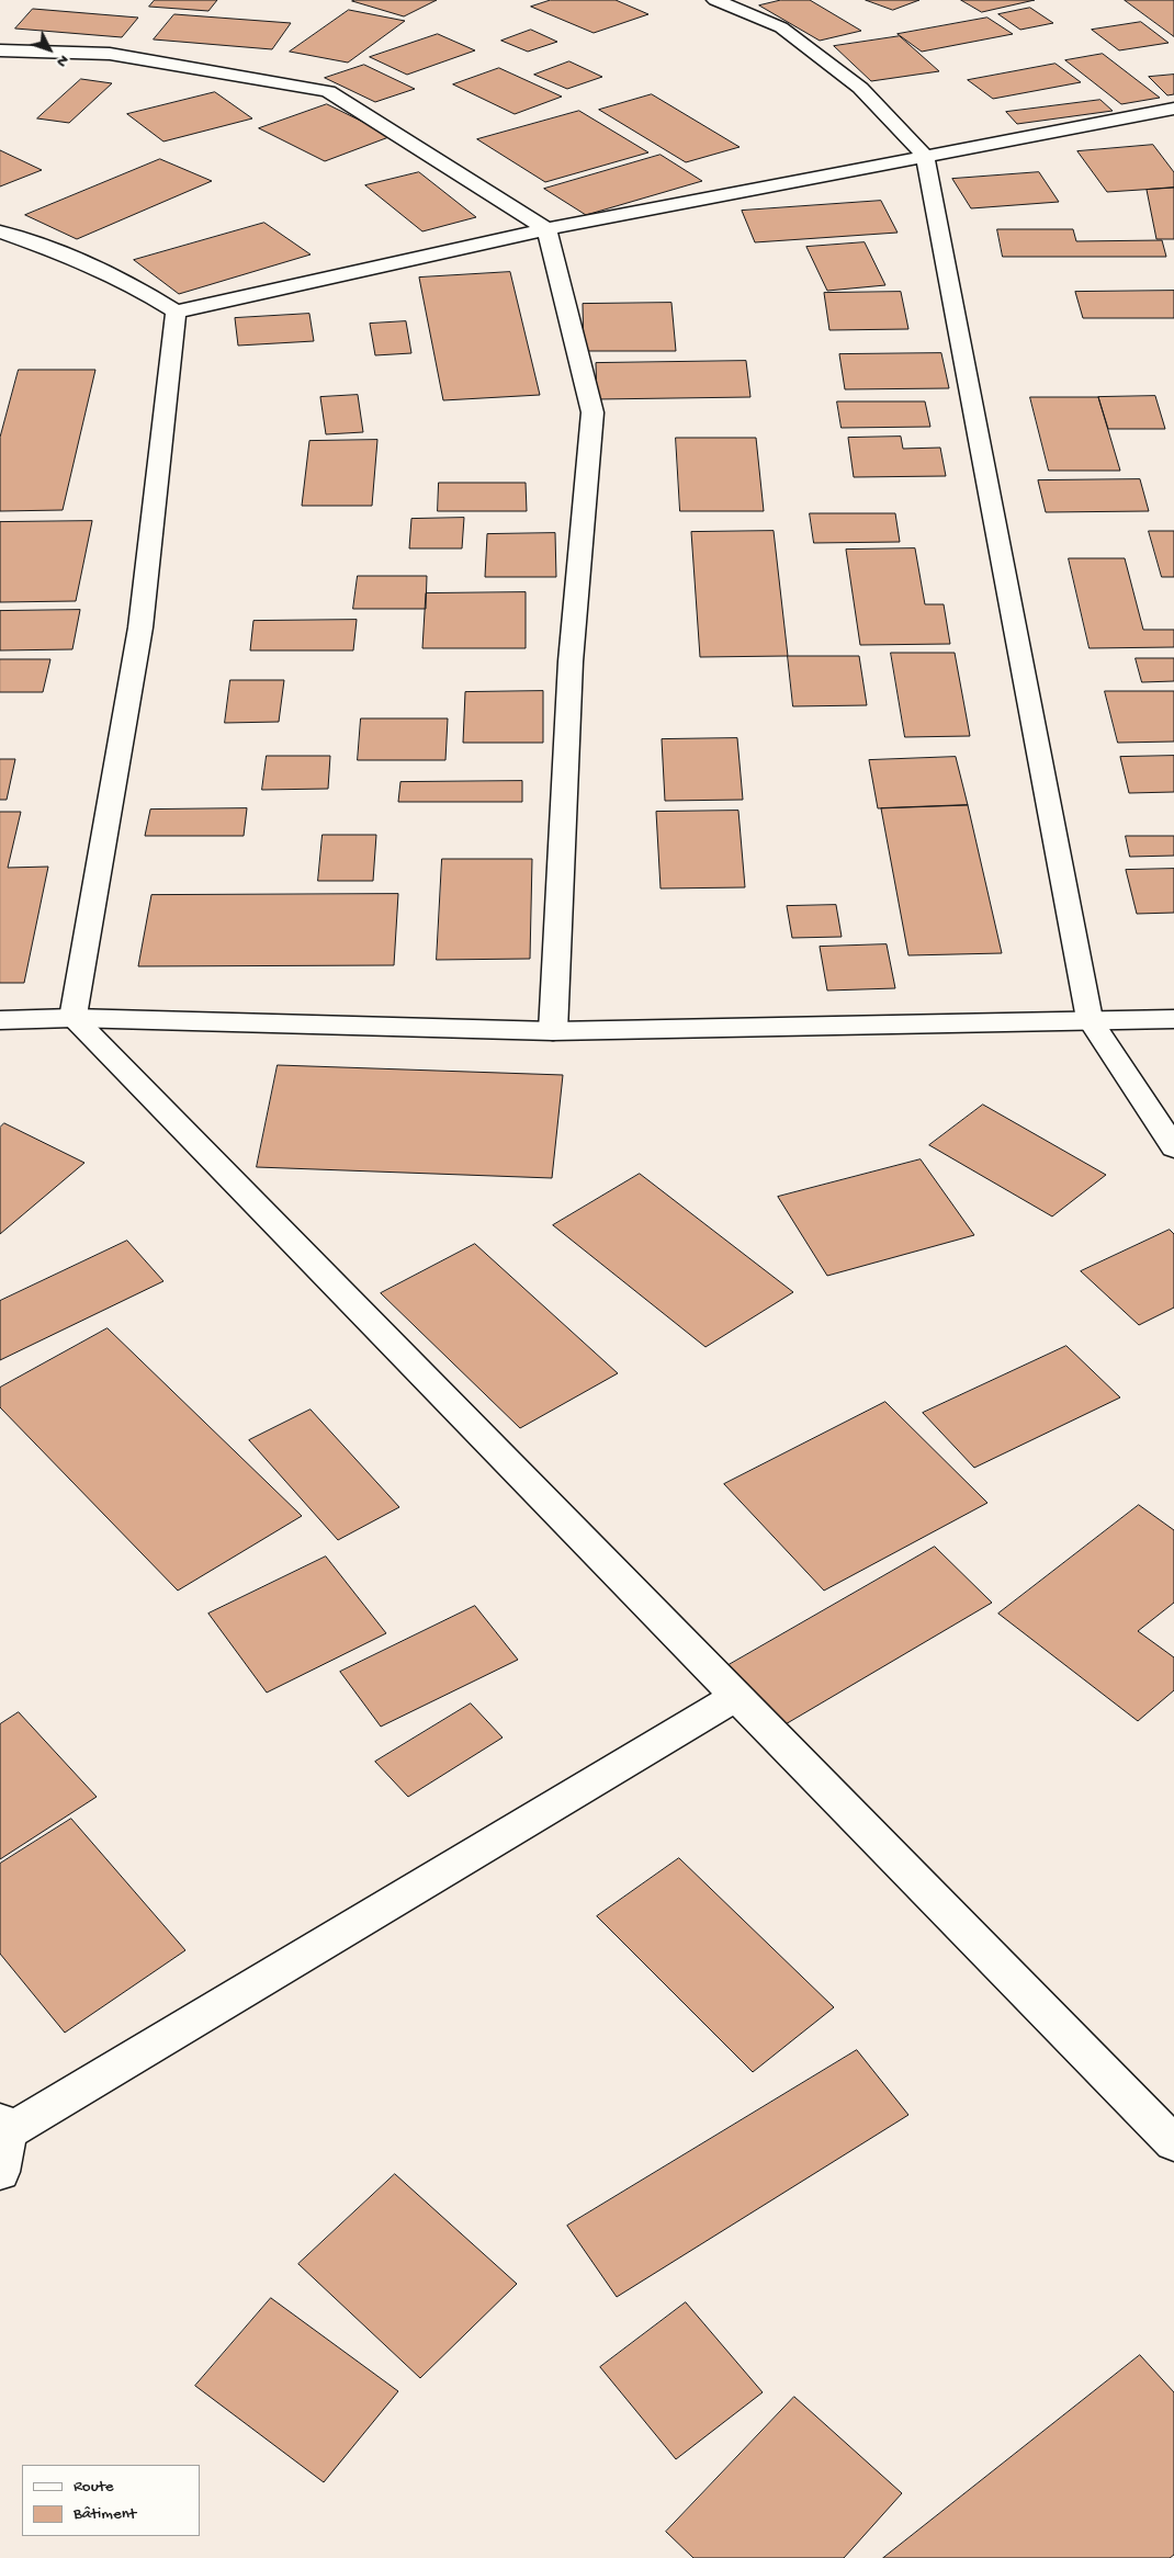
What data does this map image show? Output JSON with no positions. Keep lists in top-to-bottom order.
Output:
{
  "legend": ["Route", "Bâtiment"],
  "north": "bottom right"
}
